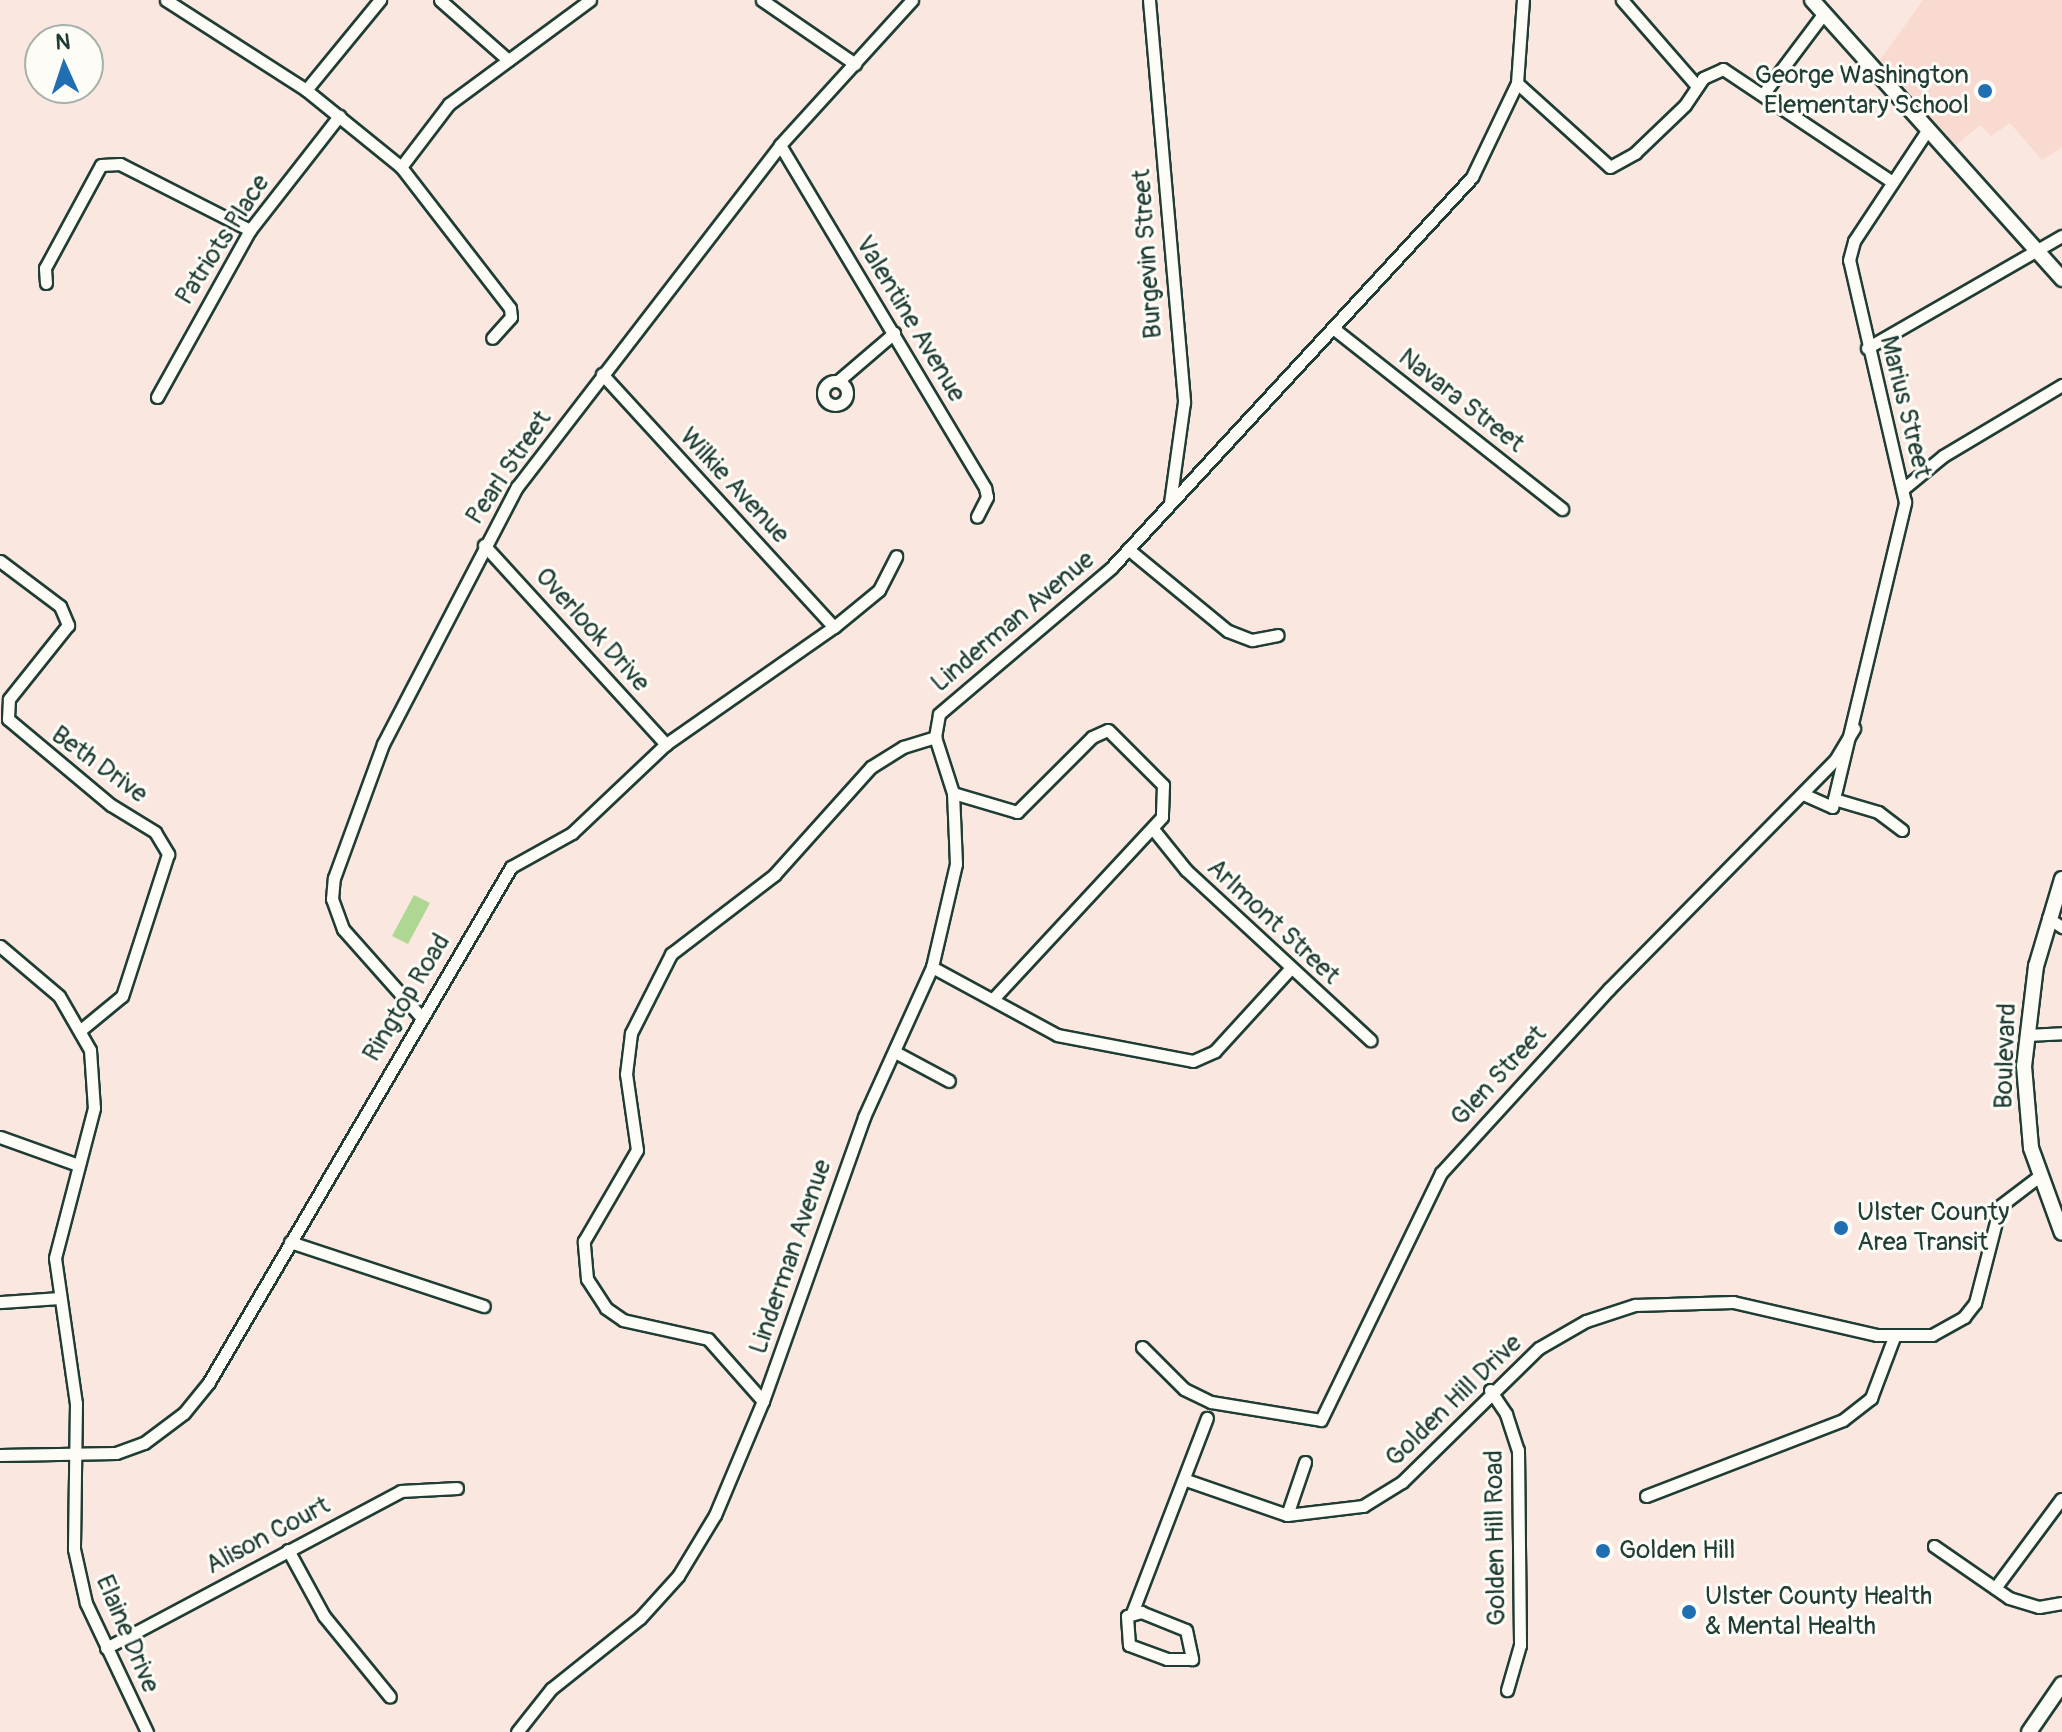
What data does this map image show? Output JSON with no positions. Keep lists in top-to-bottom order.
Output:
{
  "streets": {
    "main road": ["Boulevard"],
    "street": [
      "Patriots Place",
      "Burgevin Street",
      "Valentine Avenue",
      "Navara Street",
      "Marius Street",
      "Pearl Street",
      "Wilkie Avenue",
      "Linderman Avenue",
      "Overlook Drive",
      "Beth Drive",
      "Arlmont Street",
      "Ringtop Road",
      "Glen Street",
      "Golden Hill Drive",
      "Alison Court",
      "Golden Hill Road",
      "Elaine Drive"
    ]
  },
  "crossings": [
    ["Burgevin Street", "Linderman Avenue"],
    ["Valentine Avenue", "Pearl Street"],
    ["Navara Street", "Linderman Avenue"],
    ["Marius Street", "Glen Street"],
    ["Pearl Street", "Wilkie Avenue"],
    ["Pearl Street", "Overlook Drive"],
    ["Pearl Street", "Ringtop Road"],
    ["Wilkie Avenue", "Ringtop Road"],
    ["Overlook Drive", "Ringtop Road"],
    ["Beth Drive", "Elaine Drive"],
    ["Ringtop Road", "Elaine Drive"],
    ["Boulevard", "Golden Hill Drive"],
    ["Golden Hill Drive", "Golden Hill Road"],
    ["Alison Court", "Elaine Drive"]
  ],
  "places": [
    "George Washington Elementary School",
    "Ulster County Area Transit",
    "Golden Hill",
    "Ulster County Health & Mental Health"
  ],
  "north": "top"
}
